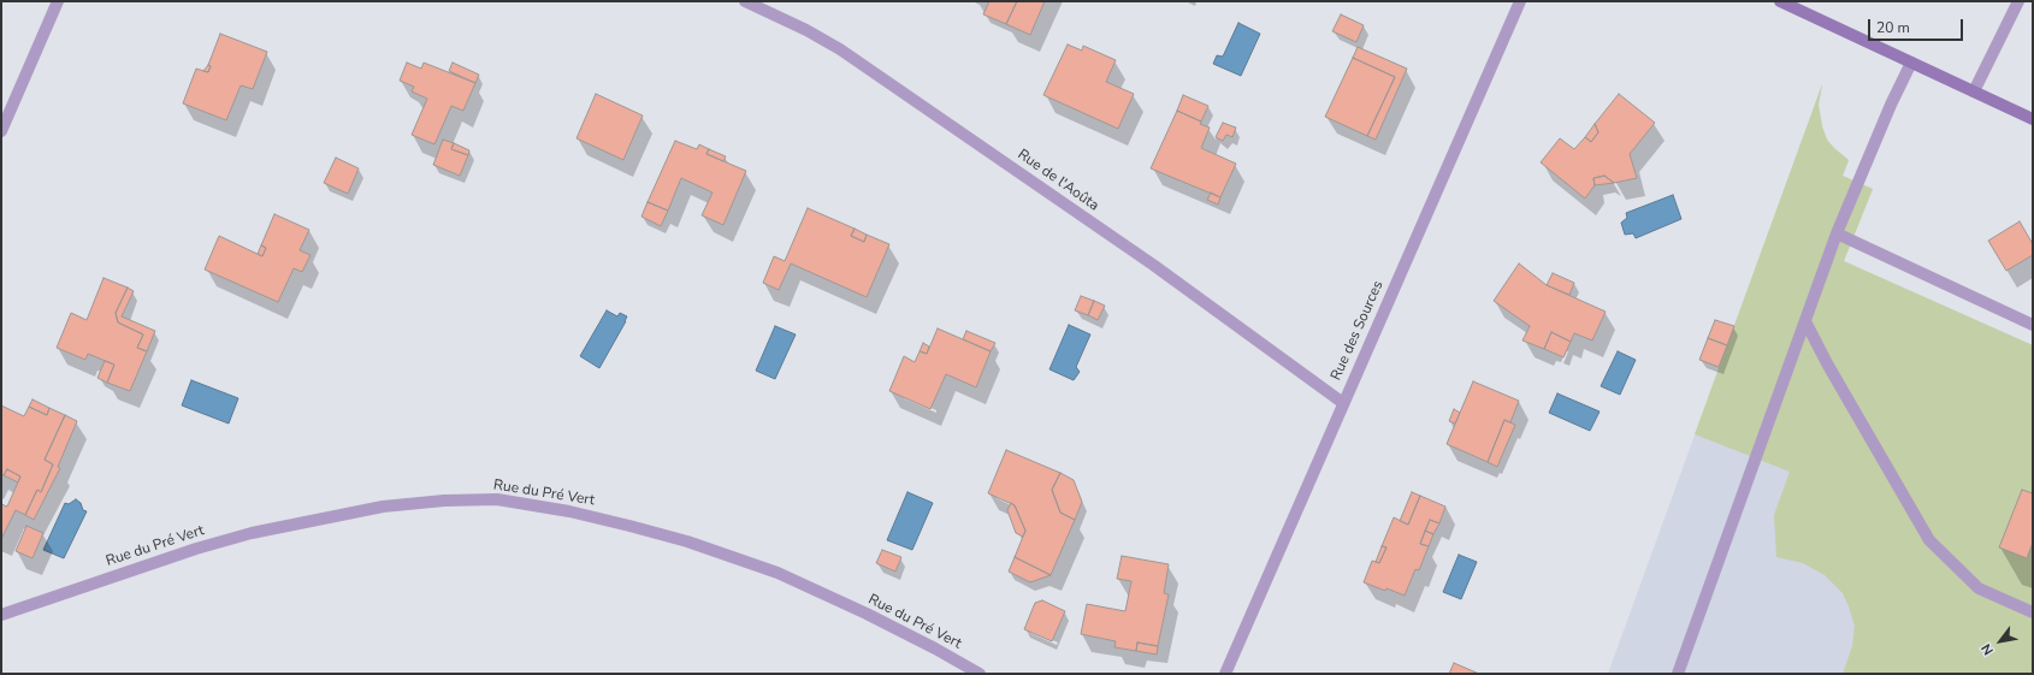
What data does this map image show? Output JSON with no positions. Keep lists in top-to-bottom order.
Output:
{
  "streets": {
    "street": ["Rue de l'Aoûta", "Rue des Sources", "Rue du Pré Vert"]
  },
  "crossings": [
    ["Rue de l'Aoûta", "Rue des Sources"]
  ],
  "scale_bar": "20 m",
  "north": "bottom left"
}
